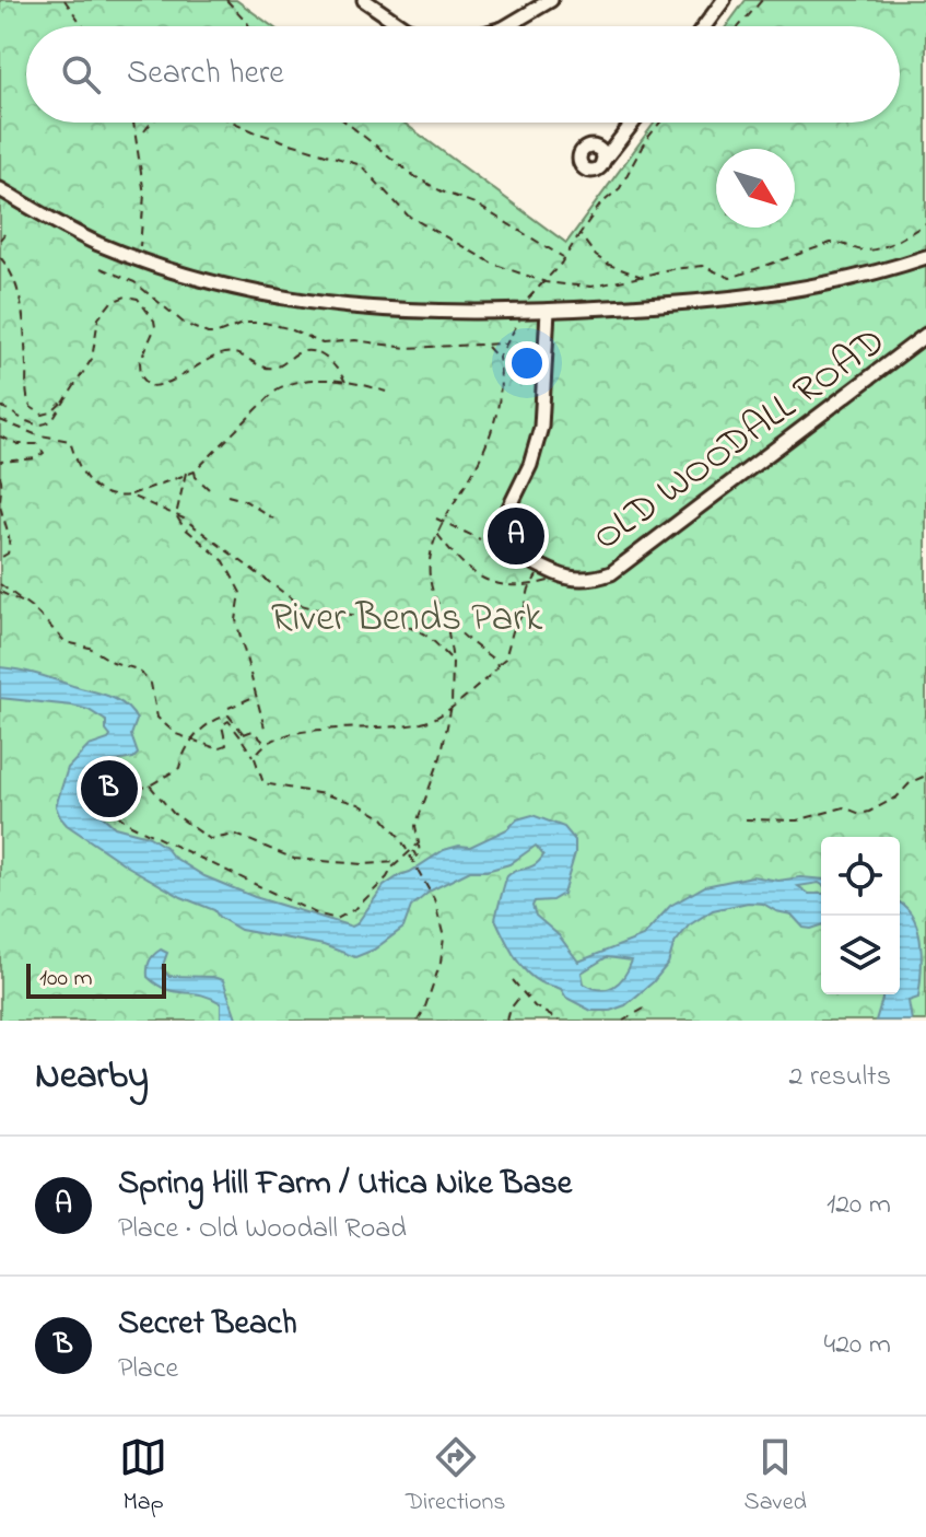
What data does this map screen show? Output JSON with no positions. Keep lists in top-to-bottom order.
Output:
{
  "streets": {
    "street": ["OLD WOODALL ROAD"]
  },
  "parks": ["River Bends Park"],
  "scale_bar": "100 m",
  "north": "bottom right",
  "page": {
    "search": "Search here",
    "pins": ["A", "B"],
    "scale": "100 m",
    "heading": ["Nearby", "2 results"],
    "list": [
      {
        "mark": "A",
        "name": "Spring Hill Farm / Utica Nike Base",
        "note": "Place · Old Woodall Road",
        "value": "120 m"
      },
      {
        "mark": "B",
        "name": "Secret Beach",
        "note": "Place",
        "value": "420 m"
      }
    ],
    "nav": ["Map", "Directions", "Saved"]
  }
}
